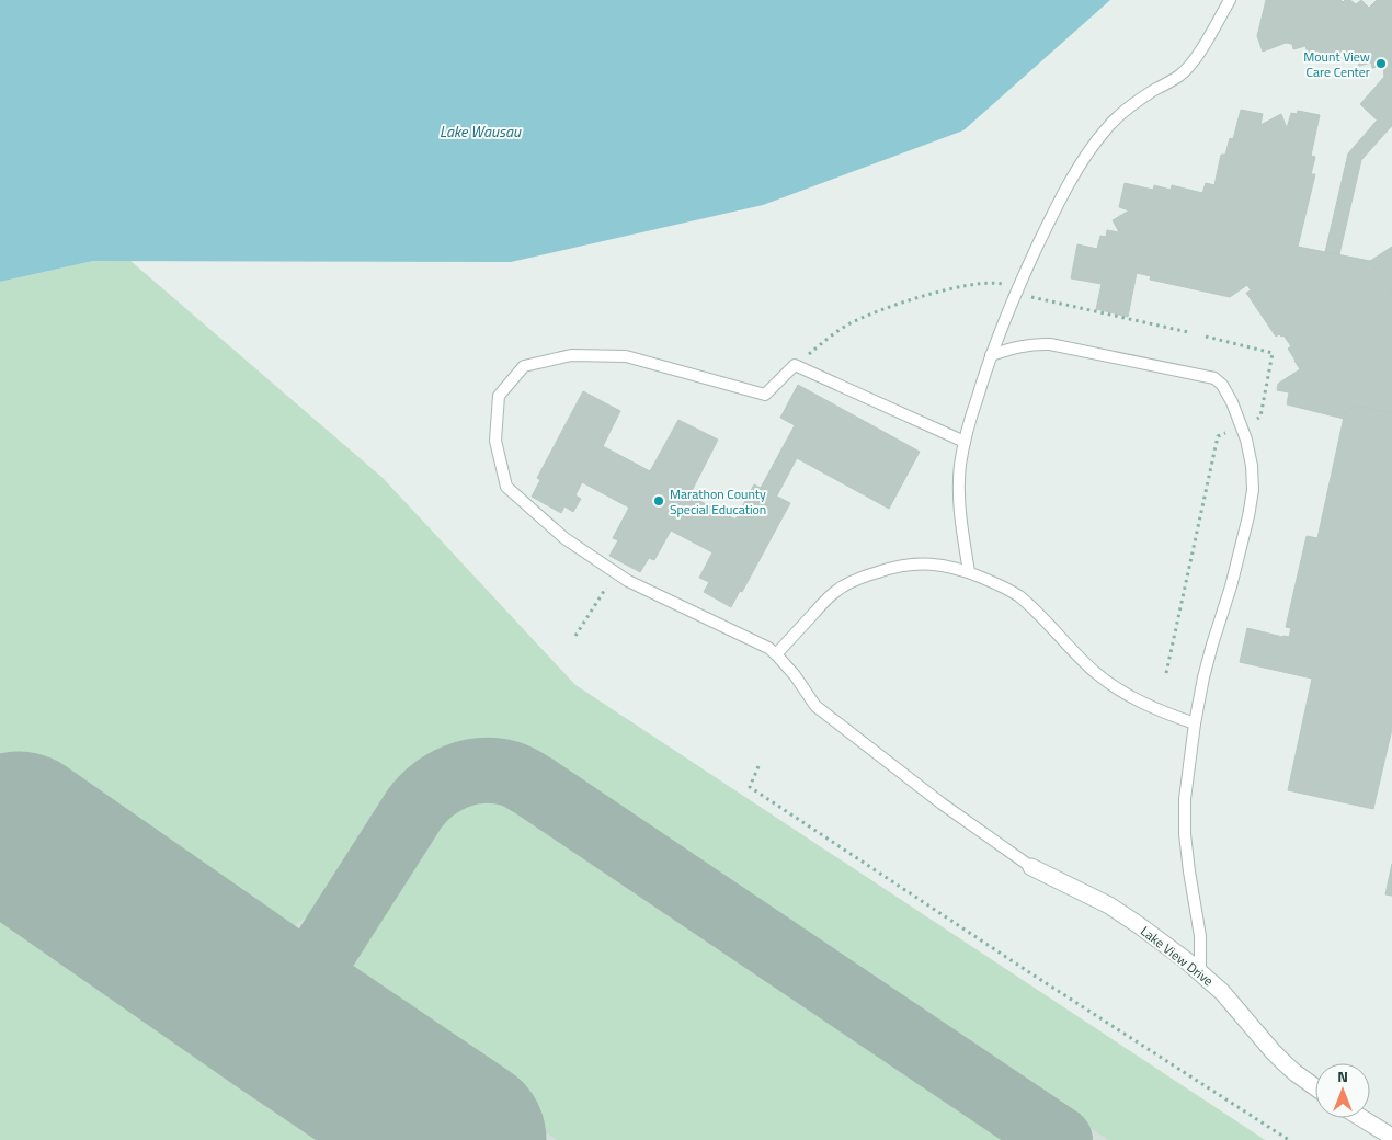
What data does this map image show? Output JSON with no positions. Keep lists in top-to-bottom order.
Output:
{
  "streets": {
    "street": ["Lake View Drive"]
  },
  "water": ["Lake Wausau"],
  "places": ["Mount View Care Center", "Marathon County Special Education"],
  "north": "top"
}
